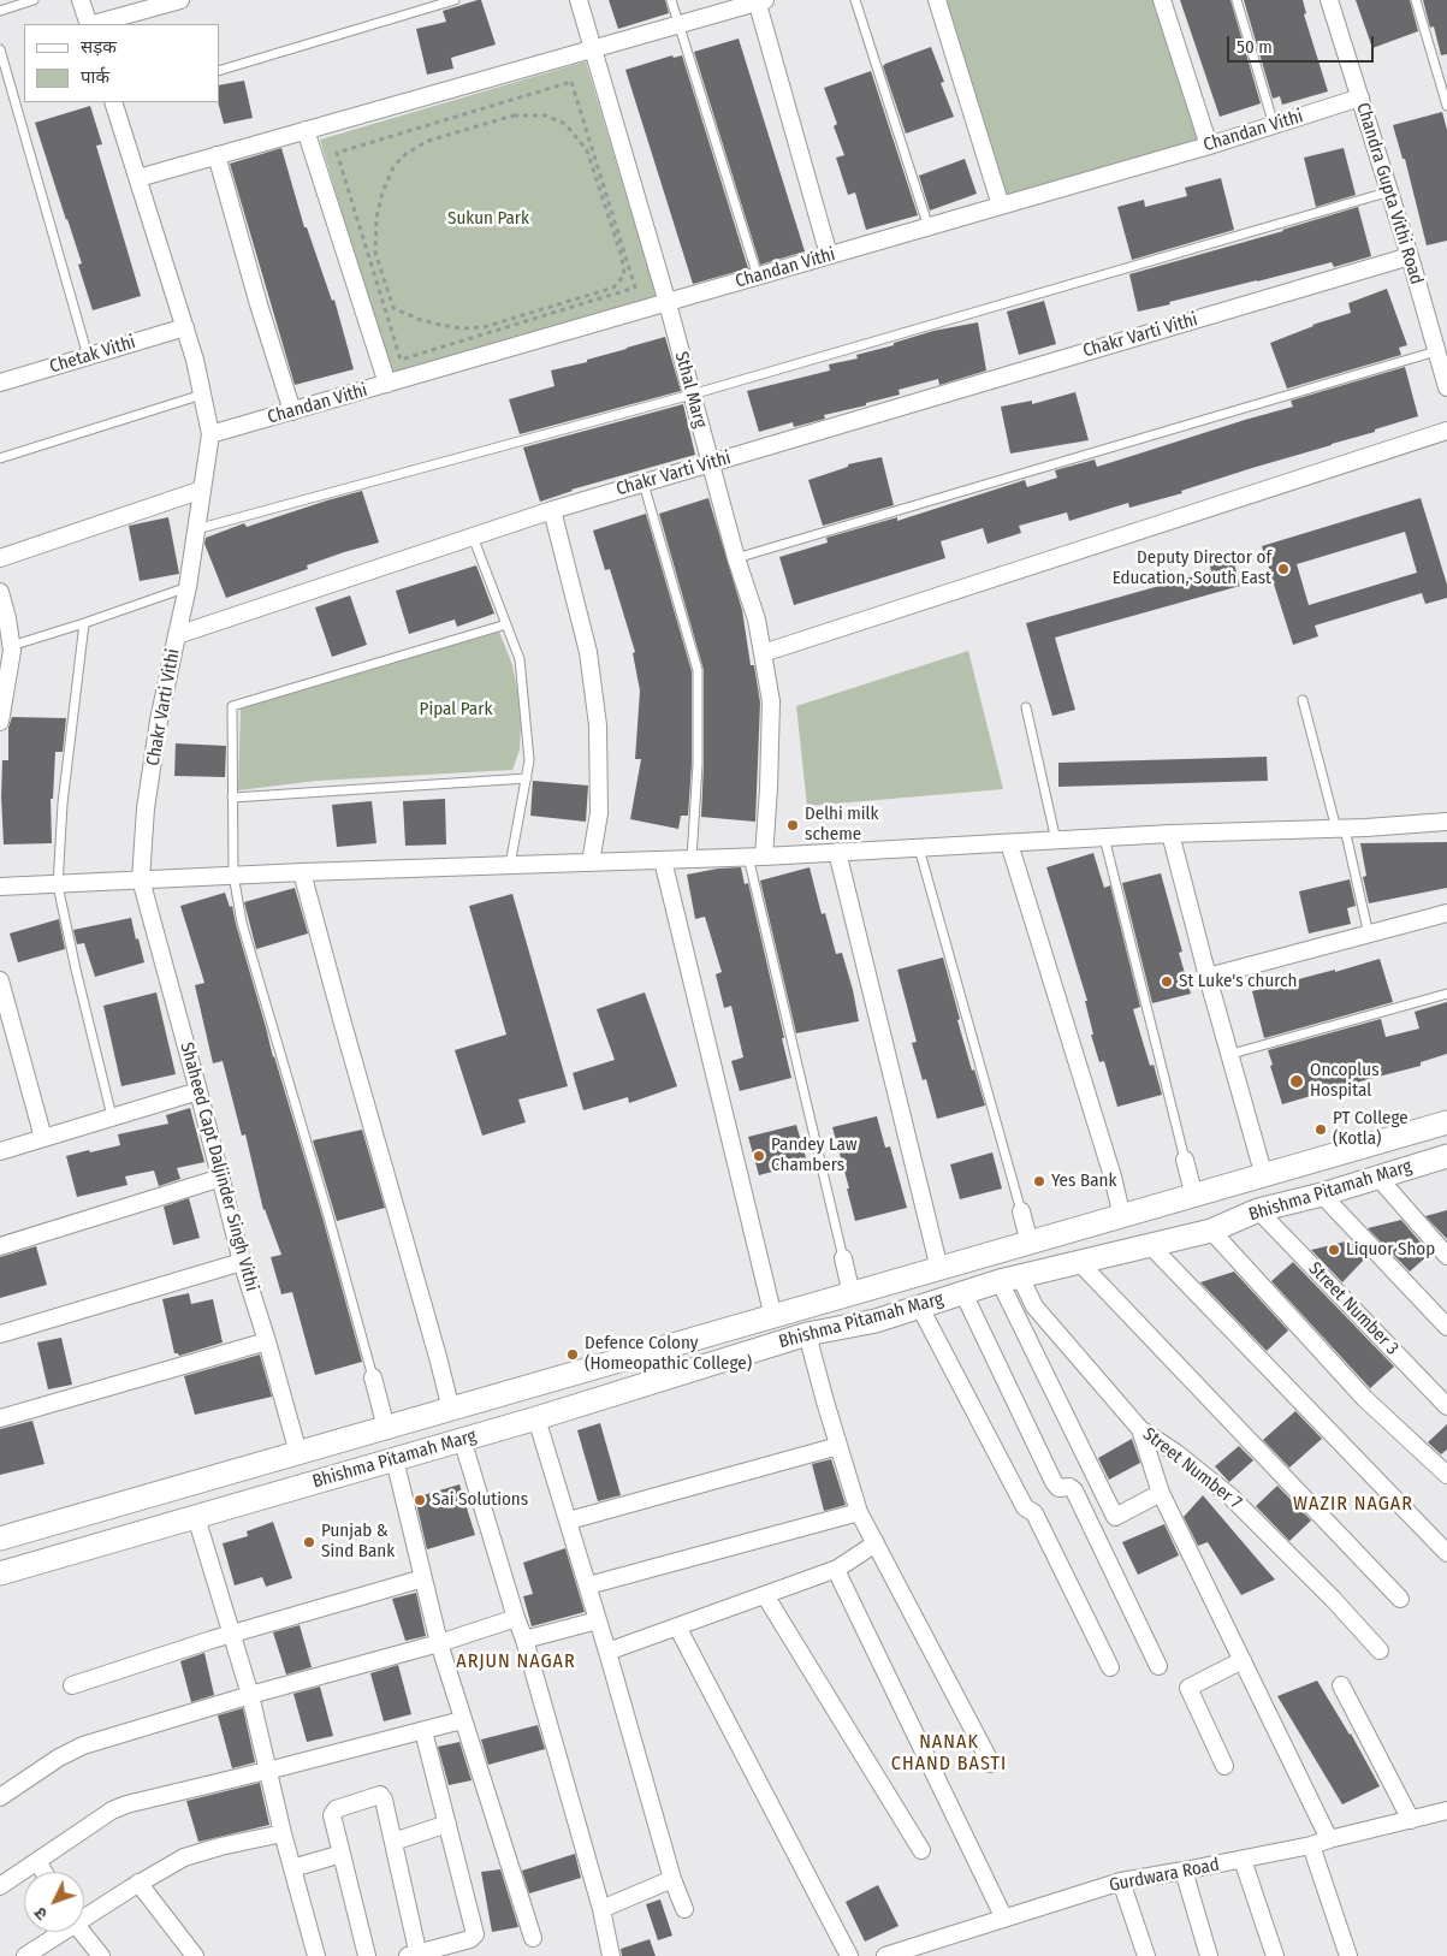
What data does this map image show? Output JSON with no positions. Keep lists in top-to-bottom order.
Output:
{
  "streets": {
    "main road": ["Bhishma Pitamah Marg"],
    "street": [
      "Chandan Vithi",
      "Chandra Gupta Vithi Road",
      "Chakr Varti Vithi",
      "Chetak Vithi",
      "Sthal Marg",
      "Shaheed Capt Daljinder Singh Vithi",
      "Street Number 3",
      "Street Number 7",
      "Gurdwara Road"
    ]
  },
  "crossings": [
    ["Chandan Vithi", "Chandra Gupta Vithi Road"],
    ["Chandan Vithi", "Sthal Marg"],
    ["Chandra Gupta Vithi Road", "Chakr Varti Vithi"],
    ["Chakr Varti Vithi", "Sthal Marg"],
    ["Chakr Varti Vithi", "Shaheed Capt Daljinder Singh Vithi"],
    ["Shaheed Capt Daljinder Singh Vithi", "Bhishma Pitamah Marg"],
    ["Bhishma Pitamah Marg", "Street Number 3"],
    ["Bhishma Pitamah Marg", "Street Number 7"]
  ],
  "districts": ["WAZIR NAGAR", "ARJUN NAGAR", "NANAK CHAND BASTI"],
  "parks": ["Sukun Park", "Pipal Park"],
  "places": [
    "Deputy Director of Education, South East",
    "Delhi milk scheme",
    "St Luke's church",
    "Oncoplus Hospital",
    "PT College (Kotla)",
    "Pandey Law Chambers",
    "Yes Bank",
    "Liquor Shop",
    "Defence Colony (Homeopathic College)",
    "Sai Solutions",
    "Punjab & Sind Bank"
  ],
  "legend": ["सड़क", "पार्क"],
  "scale_bar": "50 m",
  "north": "bottom left"
}
